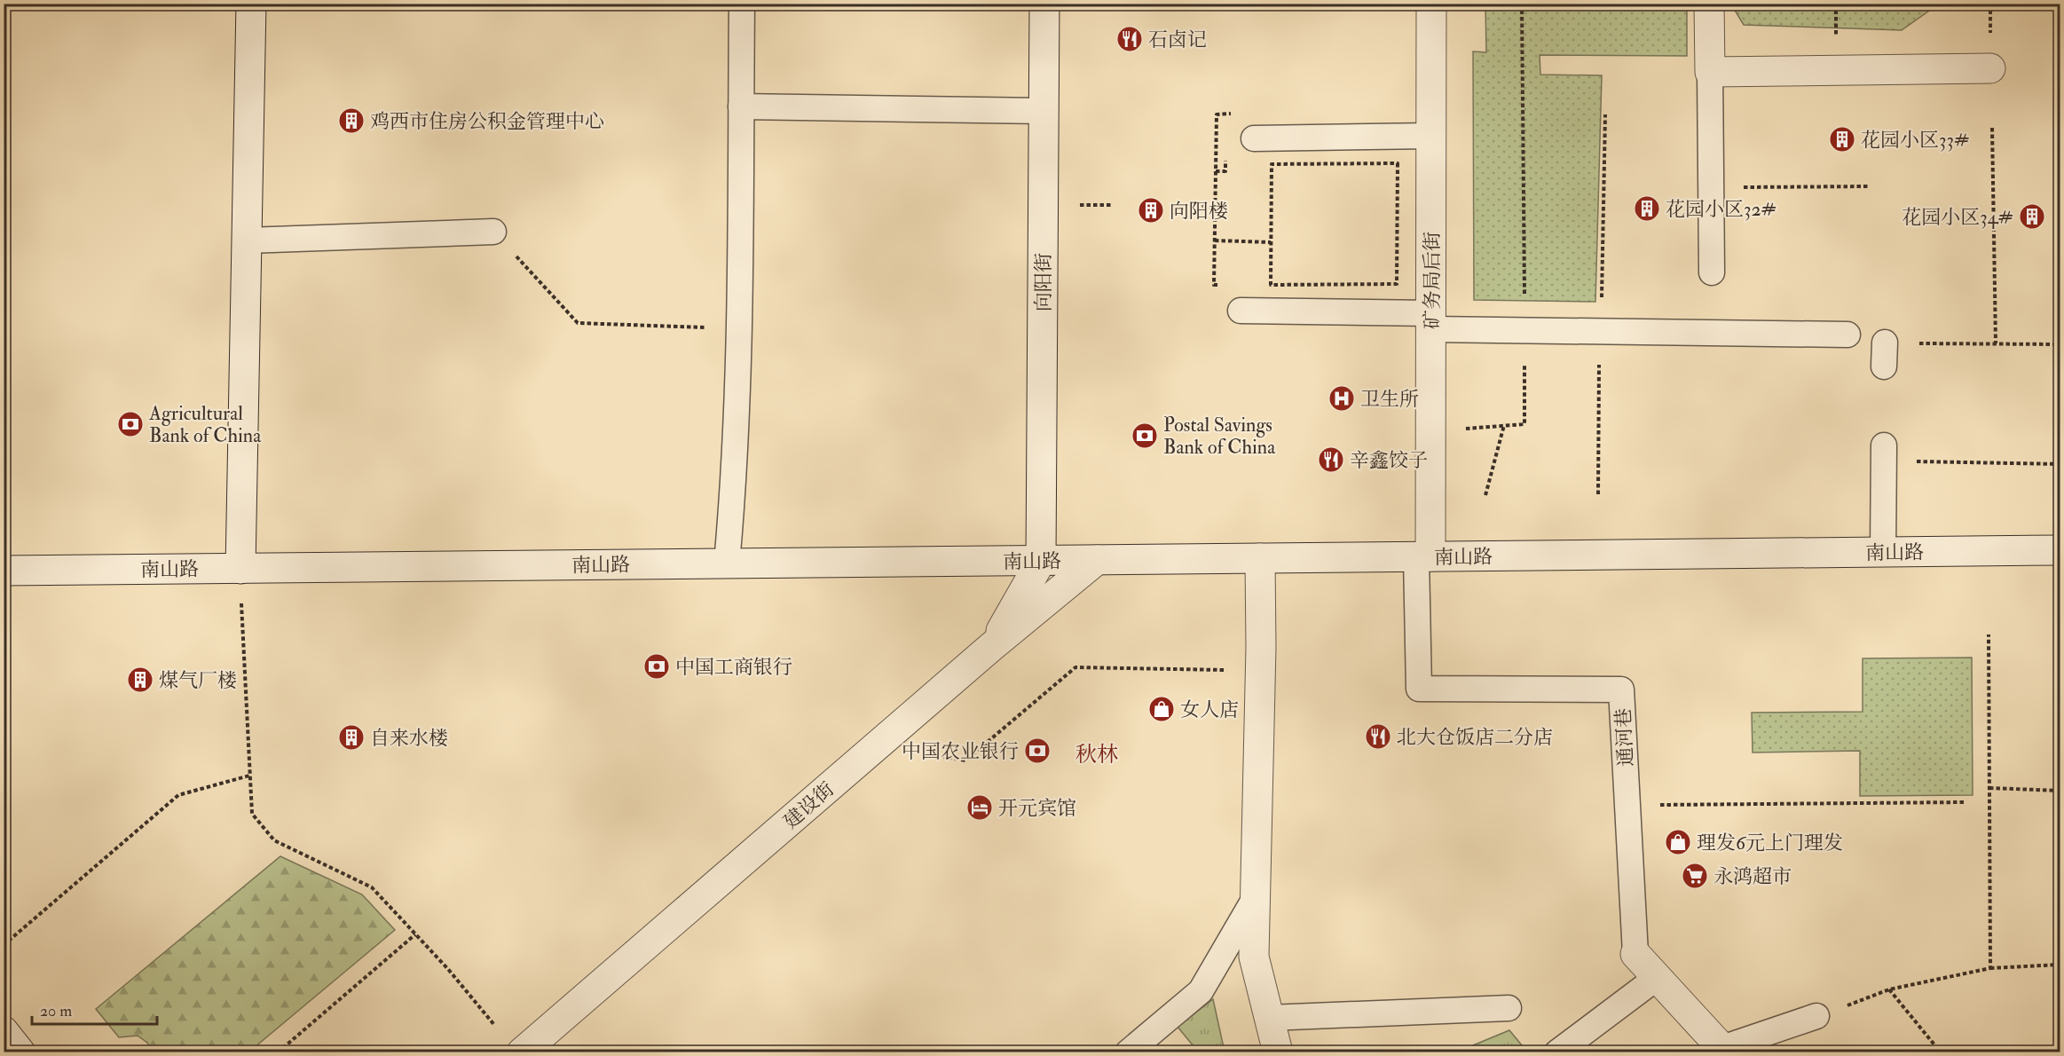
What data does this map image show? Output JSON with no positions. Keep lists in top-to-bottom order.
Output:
{
  "streets": {
    "street": [
      "矿务局后街",
      "向阳街",
      "南山路",
      "通河巷",
      "建设街"
    ]
  },
  "crossings": [
    ["矿务局后街", "南山路"],
    ["矿务局后街", "通河巷"],
    ["向阳街", "南山路"],
    ["南山路", "通河巷"],
    ["南山路", "建设街"]
  ],
  "districts": ["秋林"],
  "places": {
    "restaurant": ["石卤记", "辛鑫饺子", "北大仓饭店二分店"],
    "building": [
      "鸡西市住房公积金管理中心",
      "花园小区33#",
      "花园小区32#",
      "向阳楼",
      "花园小区34#",
      "煤气厂楼",
      "自来水楼"
    ],
    "hospital": ["卫生所"],
    "bank": [
      "Agricultural Bank of China",
      "Postal Savings Bank of China",
      "中国工商银行",
      "中国农业银行"
    ],
    "shop": ["女人店", "理发6元上门理发"],
    "hotel": ["开元宾馆"],
    "supermarket": ["永鸿超市"]
  },
  "scale_bar": "20 m"
}
